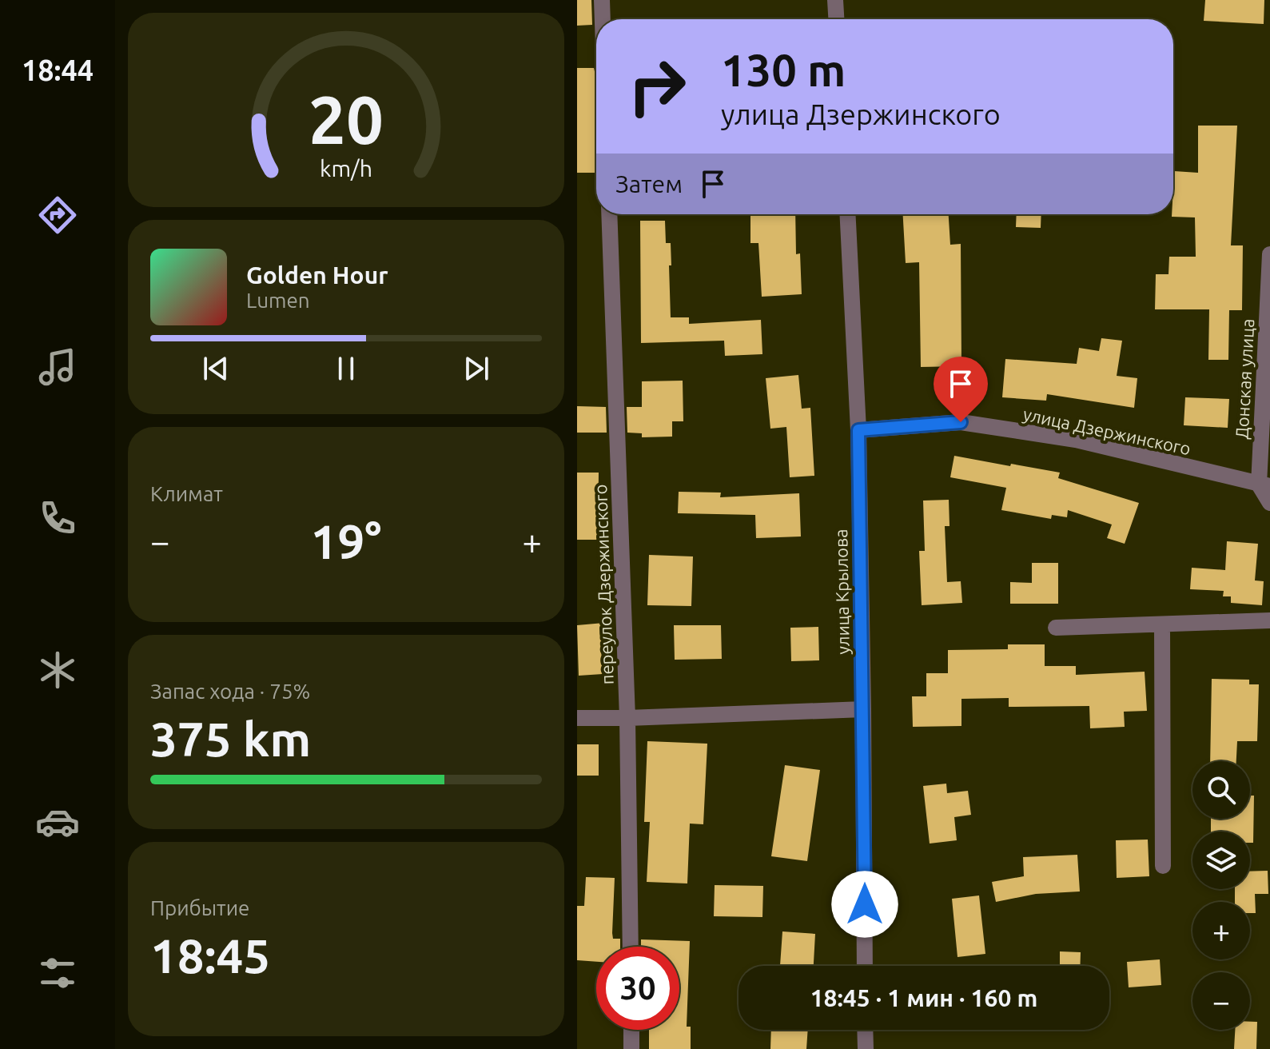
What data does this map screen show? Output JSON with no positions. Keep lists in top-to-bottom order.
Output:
{
  "streets": {
    "street": [
      "Донская улица",
      "улица Дзержинского",
      "переулок Дзержинского",
      "улица Крылова"
    ]
  },
  "crossings": [
    ["Донская улица", "улица Дзержинского"],
    ["улица Дзержинского", "улица Крылова"]
  ],
  "page": {
    "tabs": "18:44",
    "turn": ["130 m", "улица Дзержинского"],
    "then": "Затем",
    "song": ["Golden Hour", "Lumen"],
    "tile": [
      "Климат",
      ["Запас хода · 75%", "375 km"],
      ["Прибытие", "18:45"]
    ],
    "heat": ["−", "19°", "+"],
    "map_buttons": ["+", "−"],
    "limit": "30",
    "trip": "18:45 · 1 мин · 160 m",
    "gauge": ["20", "km/h"]
  }
}
